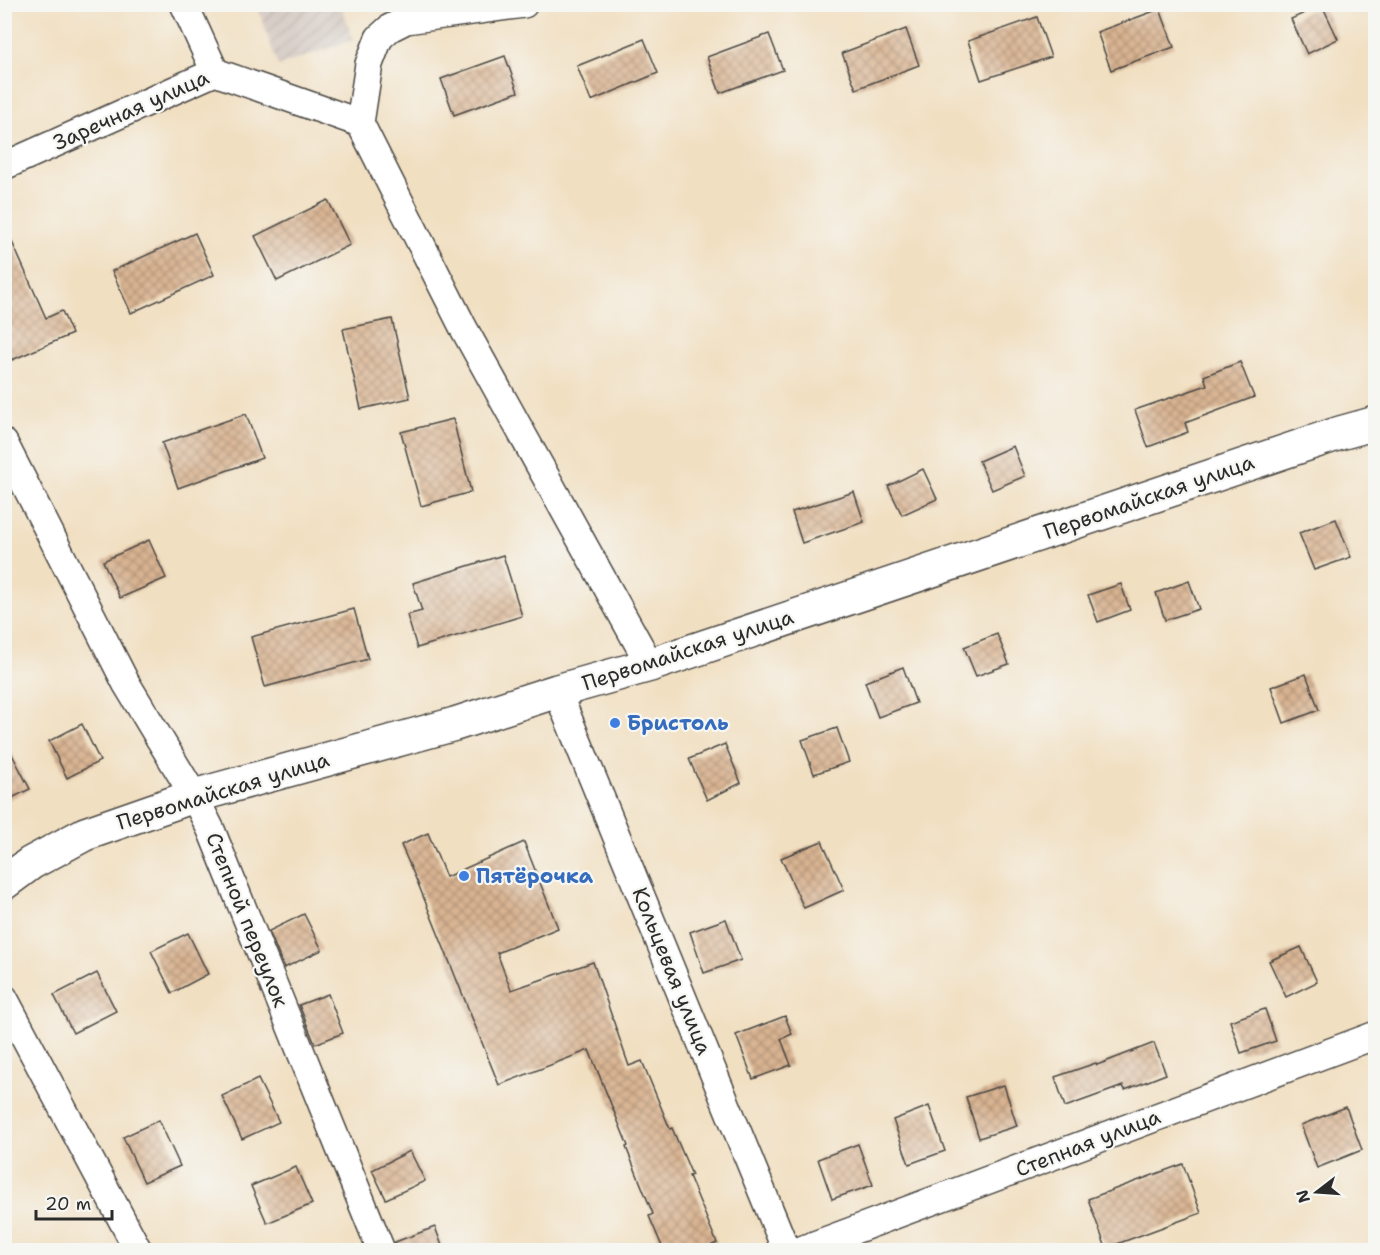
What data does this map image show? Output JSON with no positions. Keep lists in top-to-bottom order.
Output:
{
  "streets": {
    "street": [
      "Заречная улица",
      "Первомайская улица",
      "Степной переулок",
      "Кольцевая улица",
      "Степная улица"
    ]
  },
  "crossings": [
    ["Первомайская улица", "Степной переулок"],
    ["Первомайская улица", "Кольцевая улица"]
  ],
  "places": ["Бристоль", "Пятёрочка"],
  "scale_bar": "20 m",
  "north": "left"
}
